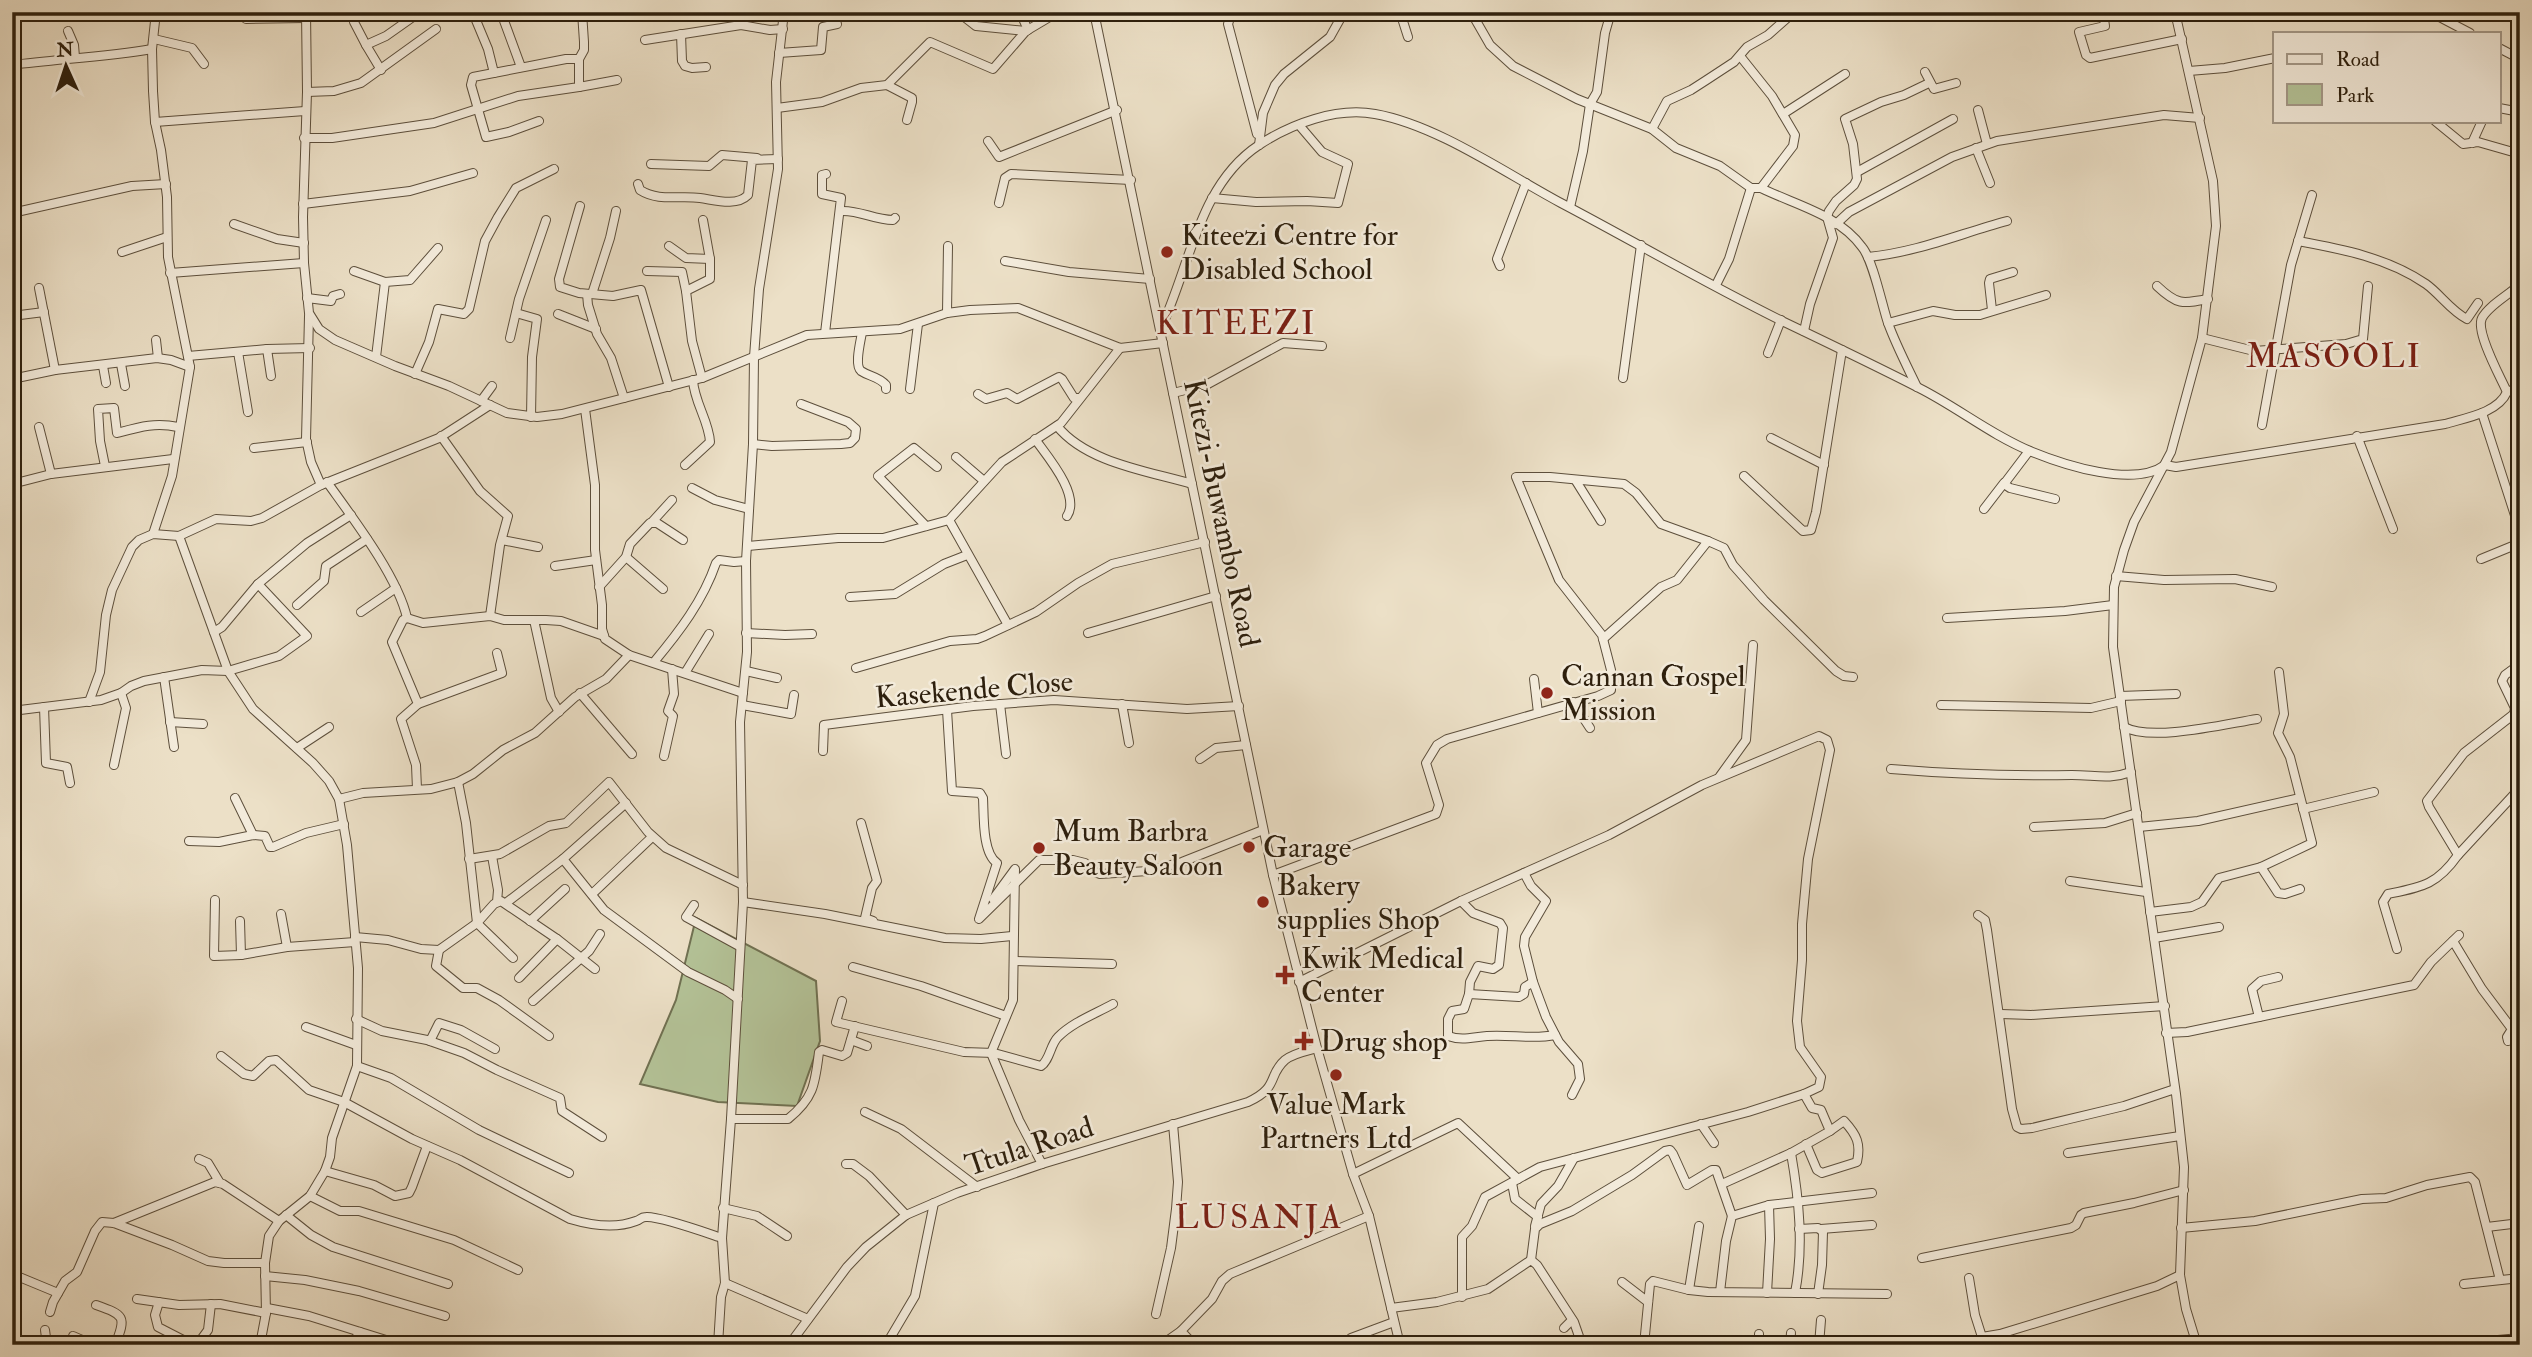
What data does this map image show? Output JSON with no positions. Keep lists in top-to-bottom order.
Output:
{
  "streets": {
    "street": ["Kitezi-Buwambo Road", "Kasekende Close", "Ttula Road"]
  },
  "crossings": [
    ["Kitezi-Buwambo Road", "Kasekende Close"],
    ["Kitezi-Buwambo Road", "Ttula Road"]
  ],
  "districts": ["KITEEZI", "MASOOLI", "LUSANJA"],
  "places": {
    "other": [
      "Kiteezi Centre for Disabled School",
      "Cannan Gospel Mission",
      "Garage",
      "Mum Barbra Beauty Saloon",
      "Bakery supplies Shop",
      "Value Mark Partners Ltd"
    ],
    "health": ["Kwik Medical Center", "Drug shop"]
  },
  "legend": ["Road", "Park"],
  "north": "top"
}
